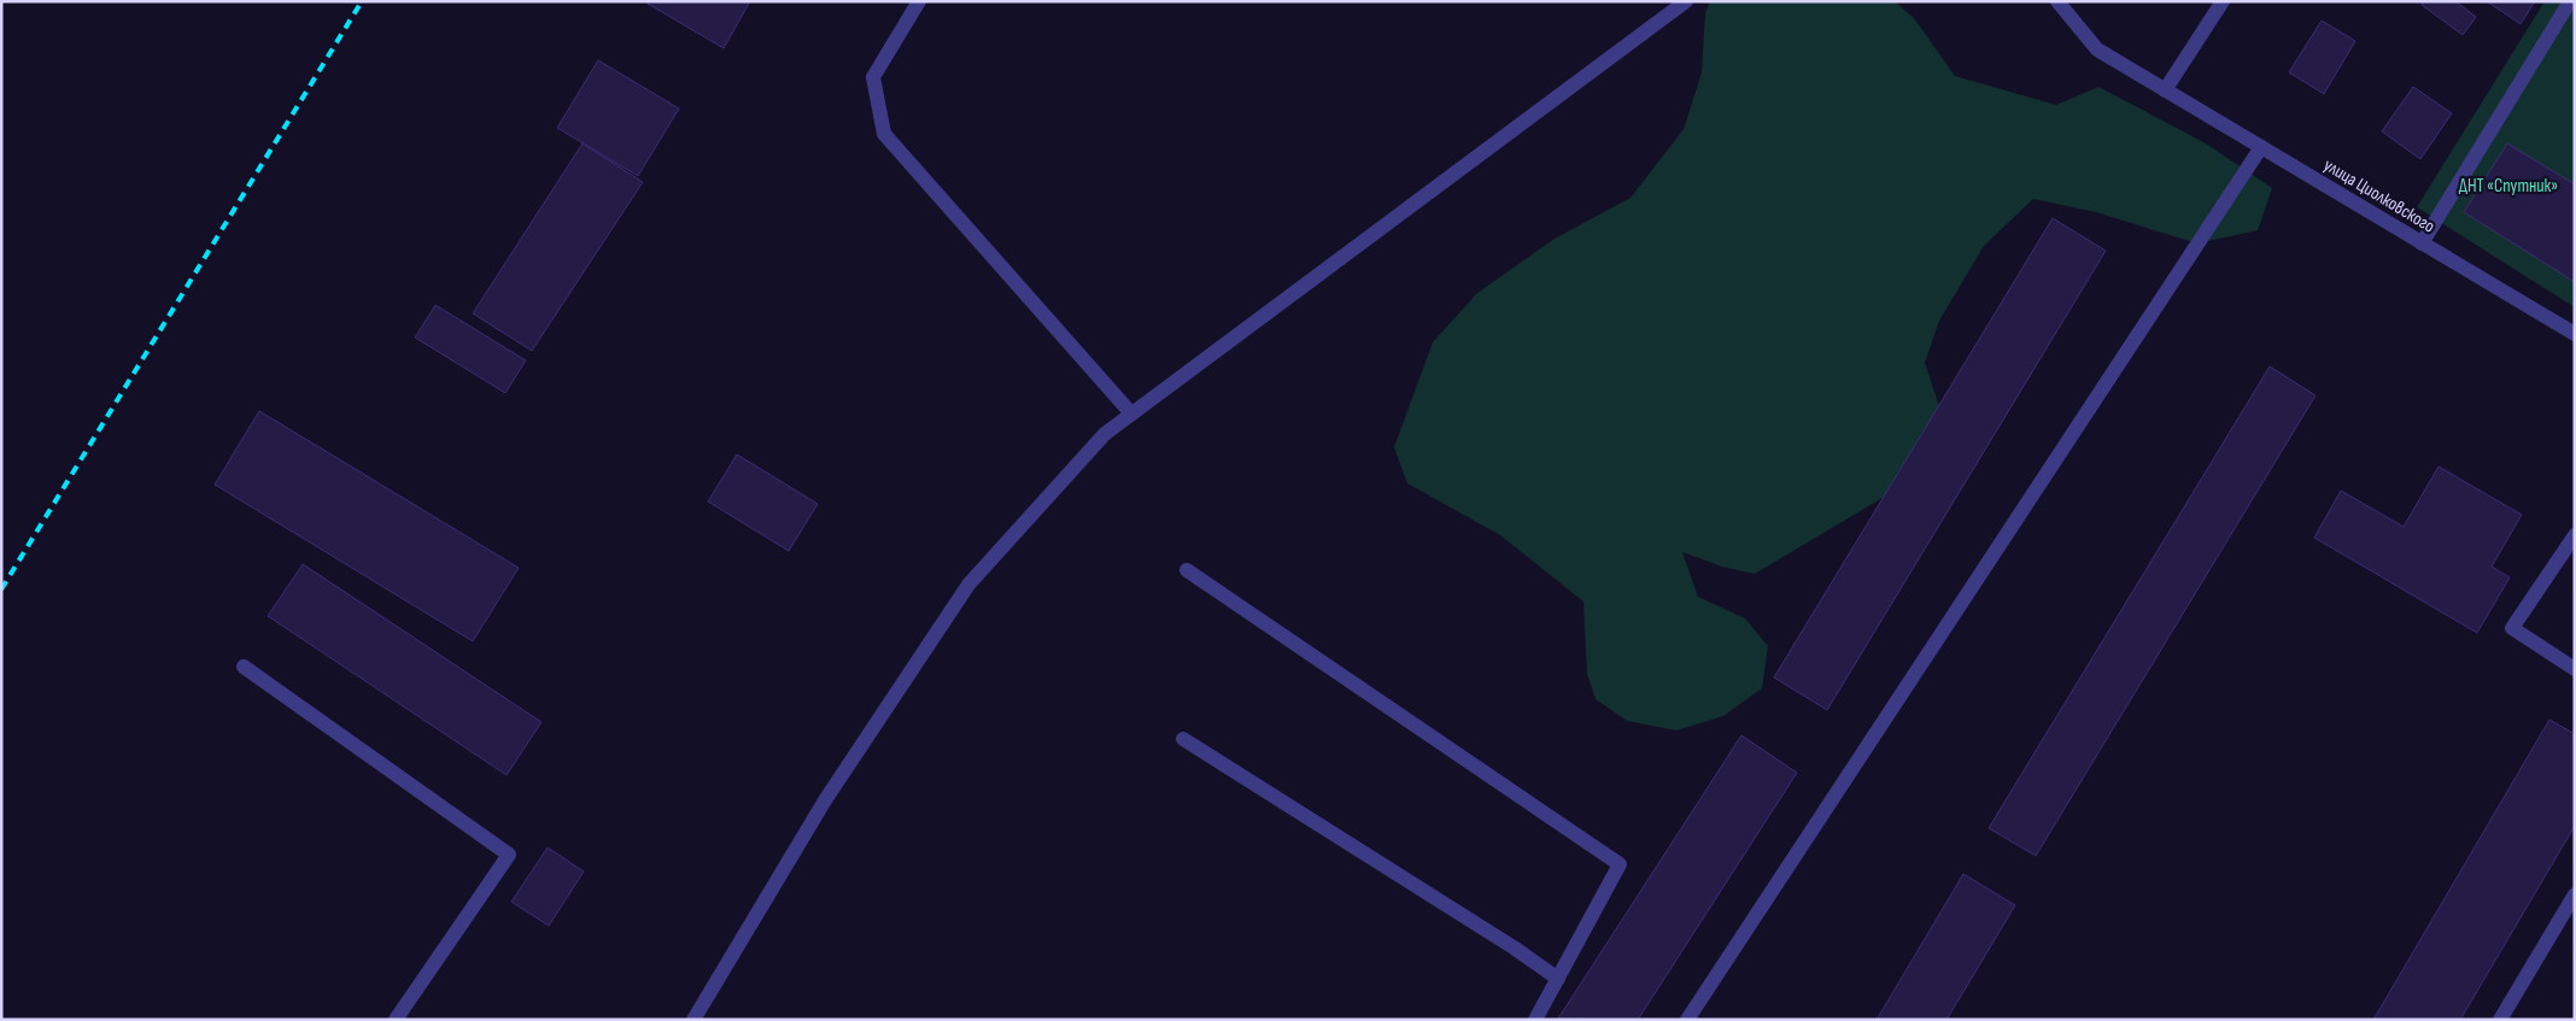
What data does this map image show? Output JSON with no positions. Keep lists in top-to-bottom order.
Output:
{
  "streets": {
    "street": ["улица Циолковского"]
  },
  "parks": ["ДНТ «Спутник»"]
}
